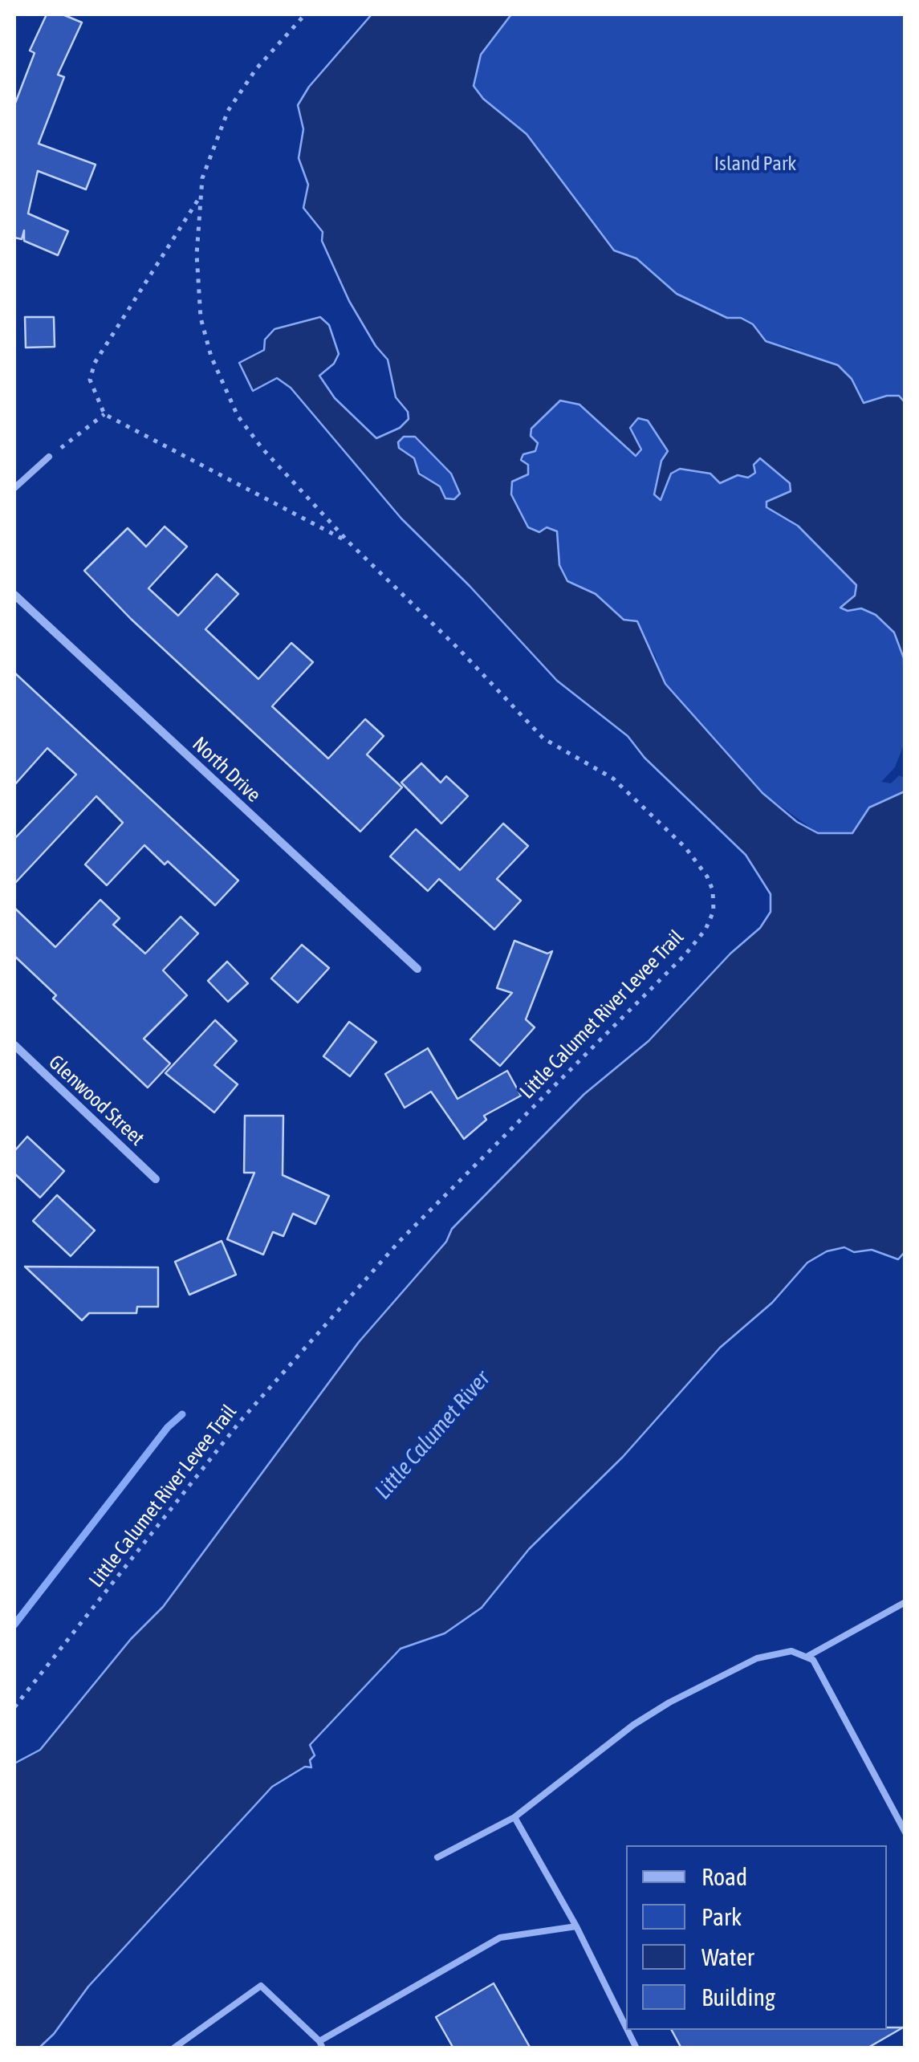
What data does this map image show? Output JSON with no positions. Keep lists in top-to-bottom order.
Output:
{
  "streets": {
    "street": ["North Drive", "Glenwood Street"],
    "path": ["Little Calumet River Levee Trail"]
  },
  "water": ["Little Calumet River"],
  "parks": ["Island Park"],
  "legend": [
    "Road",
    "Park",
    "Water",
    "Building"
  ]
}
